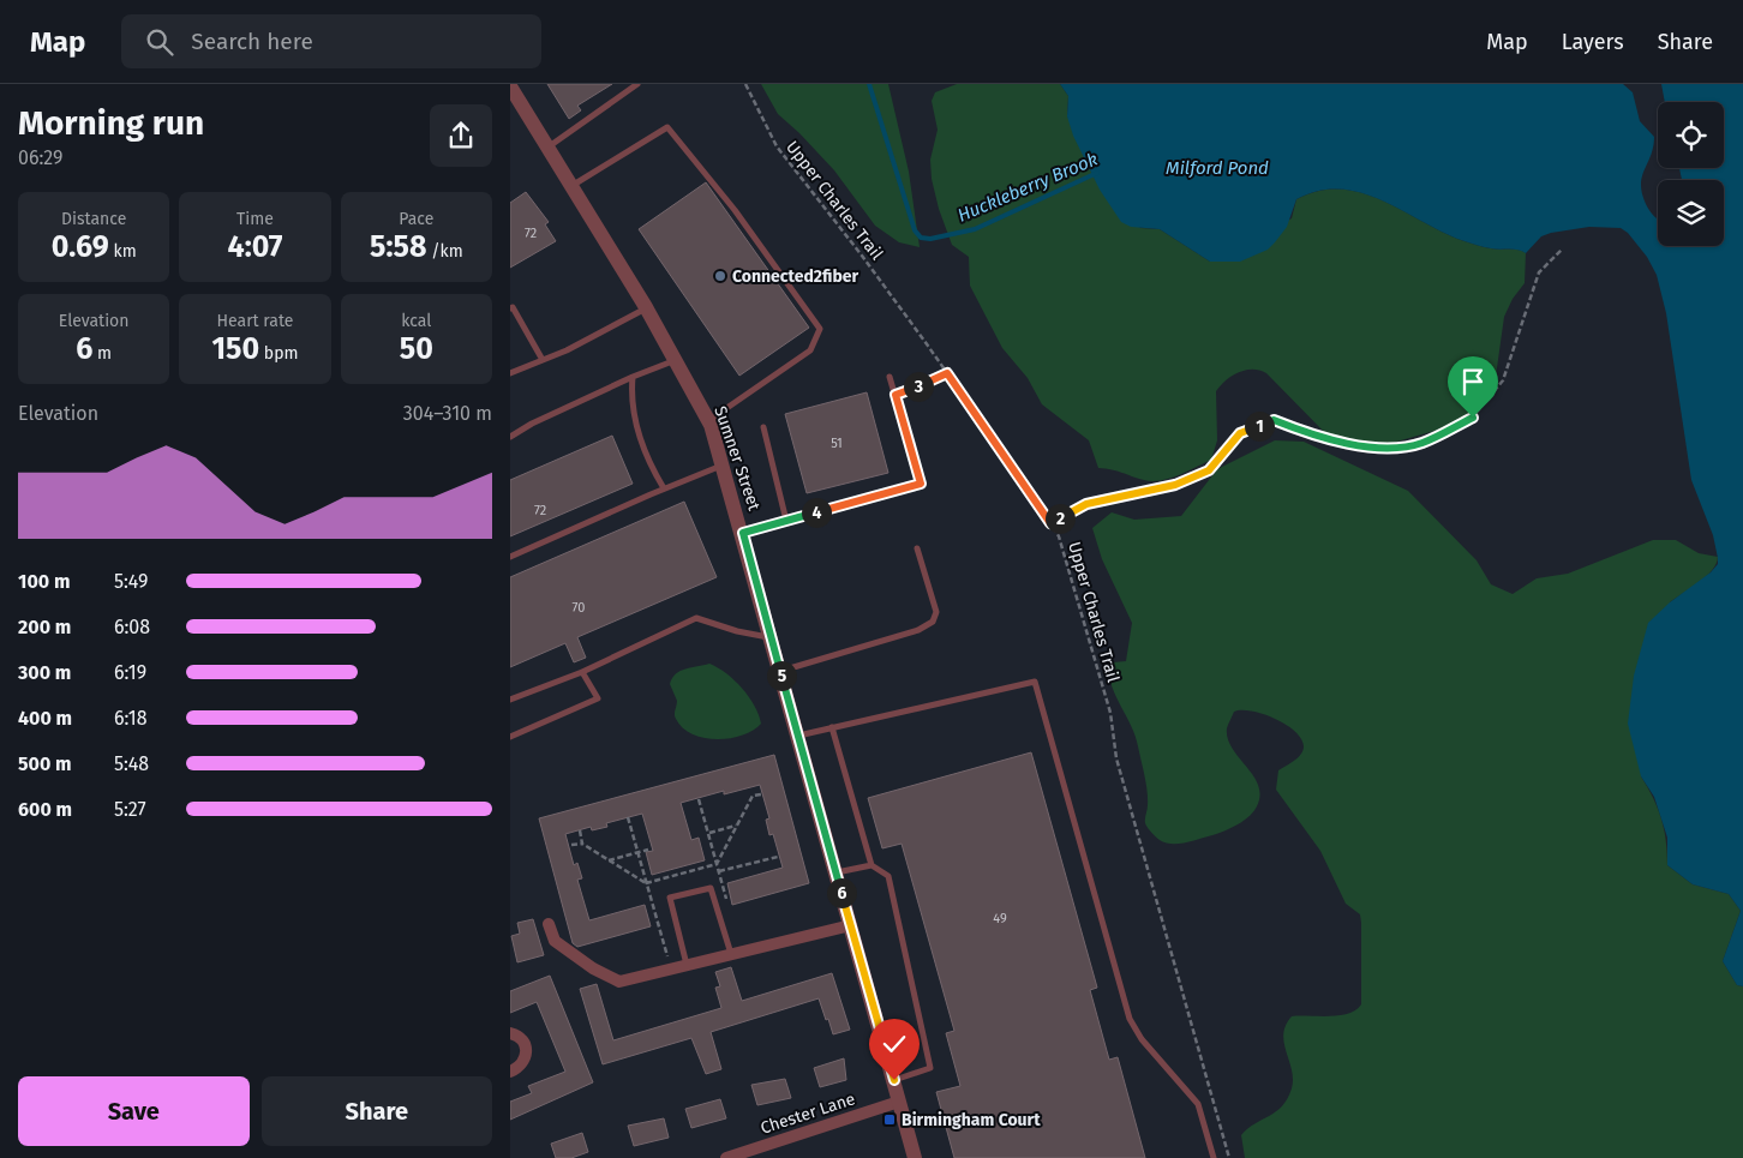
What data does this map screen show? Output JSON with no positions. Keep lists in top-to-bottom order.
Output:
{
  "streets": {
    "street": ["Sumner Street", "Chester Lane"],
    "path": ["Upper Charles Trail"]
  },
  "crossings": [
    ["Sumner Street", "Chester Lane"]
  ],
  "water": ["Milford Pond", "Huckleberry Brook"],
  "places": {
    "other": ["Connected2fiber"],
    "transit": ["Birmingham Court"]
  },
  "house_numbers": [
    "72",
    "51",
    "72",
    "70",
    "49"
  ],
  "page": {
    "header": "Map",
    "search": "Search here",
    "nav": ["Map", "Layers", "Share"],
    "heading": ["Morning run", "06:29"],
    "stats": [
      ["Distance", "0.69 km"],
      ["Time", "4:07"],
      ["Pace", "5:58 /km"],
      ["Elevation", "6 m"],
      ["Heart rate", "150 bpm"],
      ["kcal", "50"]
    ],
    "pins": [
      "3",
      "1",
      "4",
      "2",
      "5",
      "6"
    ],
    "chart": ["Elevation", "304–310 m"],
    "list": [
      {
        "name": "100 m",
        "note": "5:49"
      },
      {
        "name": "200 m",
        "note": "6:08"
      },
      {
        "name": "300 m",
        "note": "6:19"
      },
      {
        "name": "400 m",
        "note": "6:18"
      },
      {
        "name": "500 m",
        "note": "5:48"
      },
      {
        "name": "600 m",
        "note": "5:27"
      }
    ],
    "buttons": ["Save", "Share"]
  }
}
